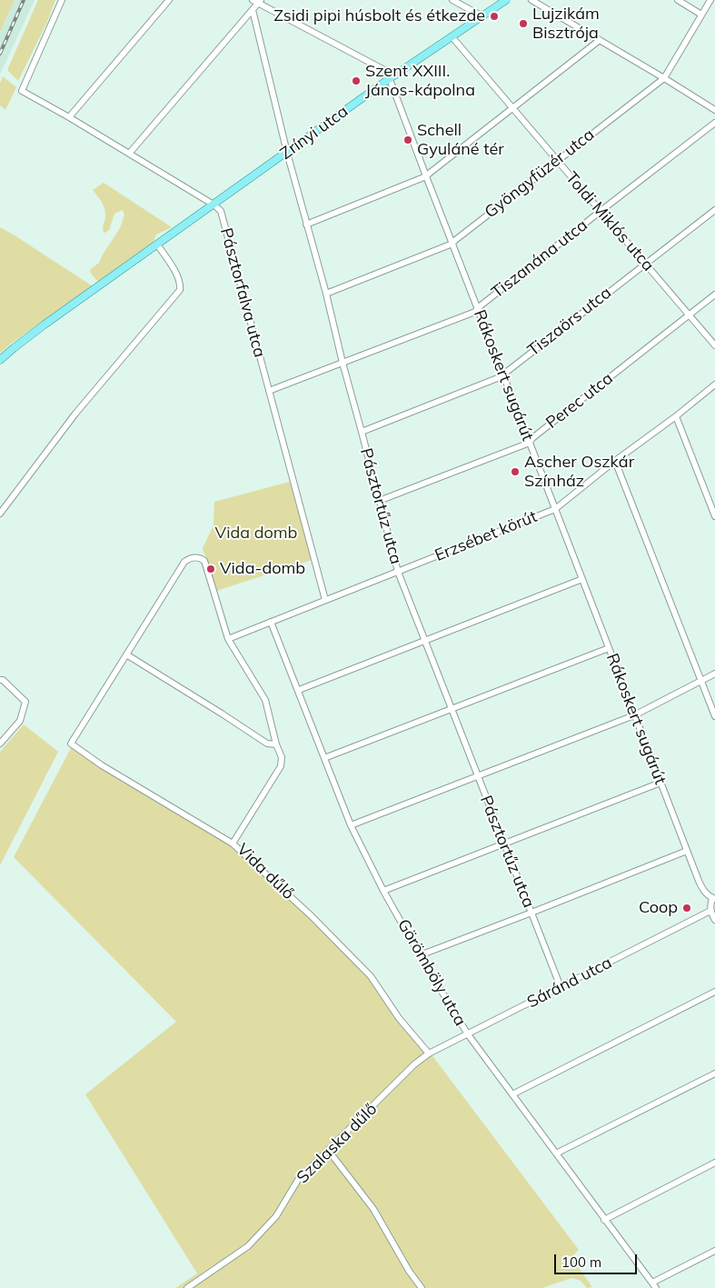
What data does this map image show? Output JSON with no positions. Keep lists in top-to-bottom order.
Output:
{
  "streets": {
    "main road": ["Zrínyi utca"],
    "street": [
      "Gyöngyfüzér utca",
      "Toldi Miklós utca",
      "Tiszanána utca",
      "Pásztorfalva utca",
      "Tiszaörs utca",
      "Rákoskert sugárút",
      "Perec utca",
      "Pásztortűz utca",
      "Erzsébet körút",
      "Vida dűlő",
      "Görömböly utca",
      "Sáránd utca",
      "Szalaska dűlő"
    ]
  },
  "crossings": [
    ["Zrínyi utca", "Toldi Miklós utca"],
    ["Zrínyi utca", "Pásztorfalva utca"],
    ["Zrínyi utca", "Rákoskert sugárút"],
    ["Zrínyi utca", "Pásztortűz utca"],
    ["Gyöngyfüzér utca", "Toldi Miklós utca"],
    ["Gyöngyfüzér utca", "Rákoskert sugárút"],
    ["Gyöngyfüzér utca", "Pásztortűz utca"],
    ["Toldi Miklós utca", "Tiszanána utca"],
    ["Toldi Miklós utca", "Tiszaörs utca"],
    ["Toldi Miklós utca", "Perec utca"],
    ["Tiszanána utca", "Pásztorfalva utca"],
    ["Tiszanána utca", "Rákoskert sugárút"],
    ["Tiszanána utca", "Pásztortűz utca"],
    ["Pásztorfalva utca", "Erzsébet körút"],
    ["Tiszaörs utca", "Rákoskert sugárút"],
    ["Tiszaörs utca", "Pásztortűz utca"],
    ["Rákoskert sugárút", "Perec utca"],
    ["Rákoskert sugárút", "Erzsébet körút"],
    ["Rákoskert sugárút", "Sáránd utca"],
    ["Perec utca", "Pásztortűz utca"],
    ["Pásztortűz utca", "Erzsébet körút"],
    ["Pásztortűz utca", "Sáránd utca"],
    ["Erzsébet körút", "Vida dűlő"],
    ["Erzsébet körút", "Görömböly utca"],
    ["Vida dűlő", "Sáránd utca"],
    ["Vida dűlő", "Szalaska dűlő"],
    ["Görömböly utca", "Sáránd utca"],
    ["Sáránd utca", "Szalaska dűlő"]
  ],
  "parks": ["Vida domb"],
  "places": [
    "Zsidi pipi húsbolt és étkezde",
    "Lujzikám Bisztrója",
    "Szent XXIII. János-kápolna",
    "Schell Gyuláné tér",
    "Ascher Oszkár Színház",
    "Vida-domb",
    "Coop"
  ],
  "scale_bar": "100 m"
}
